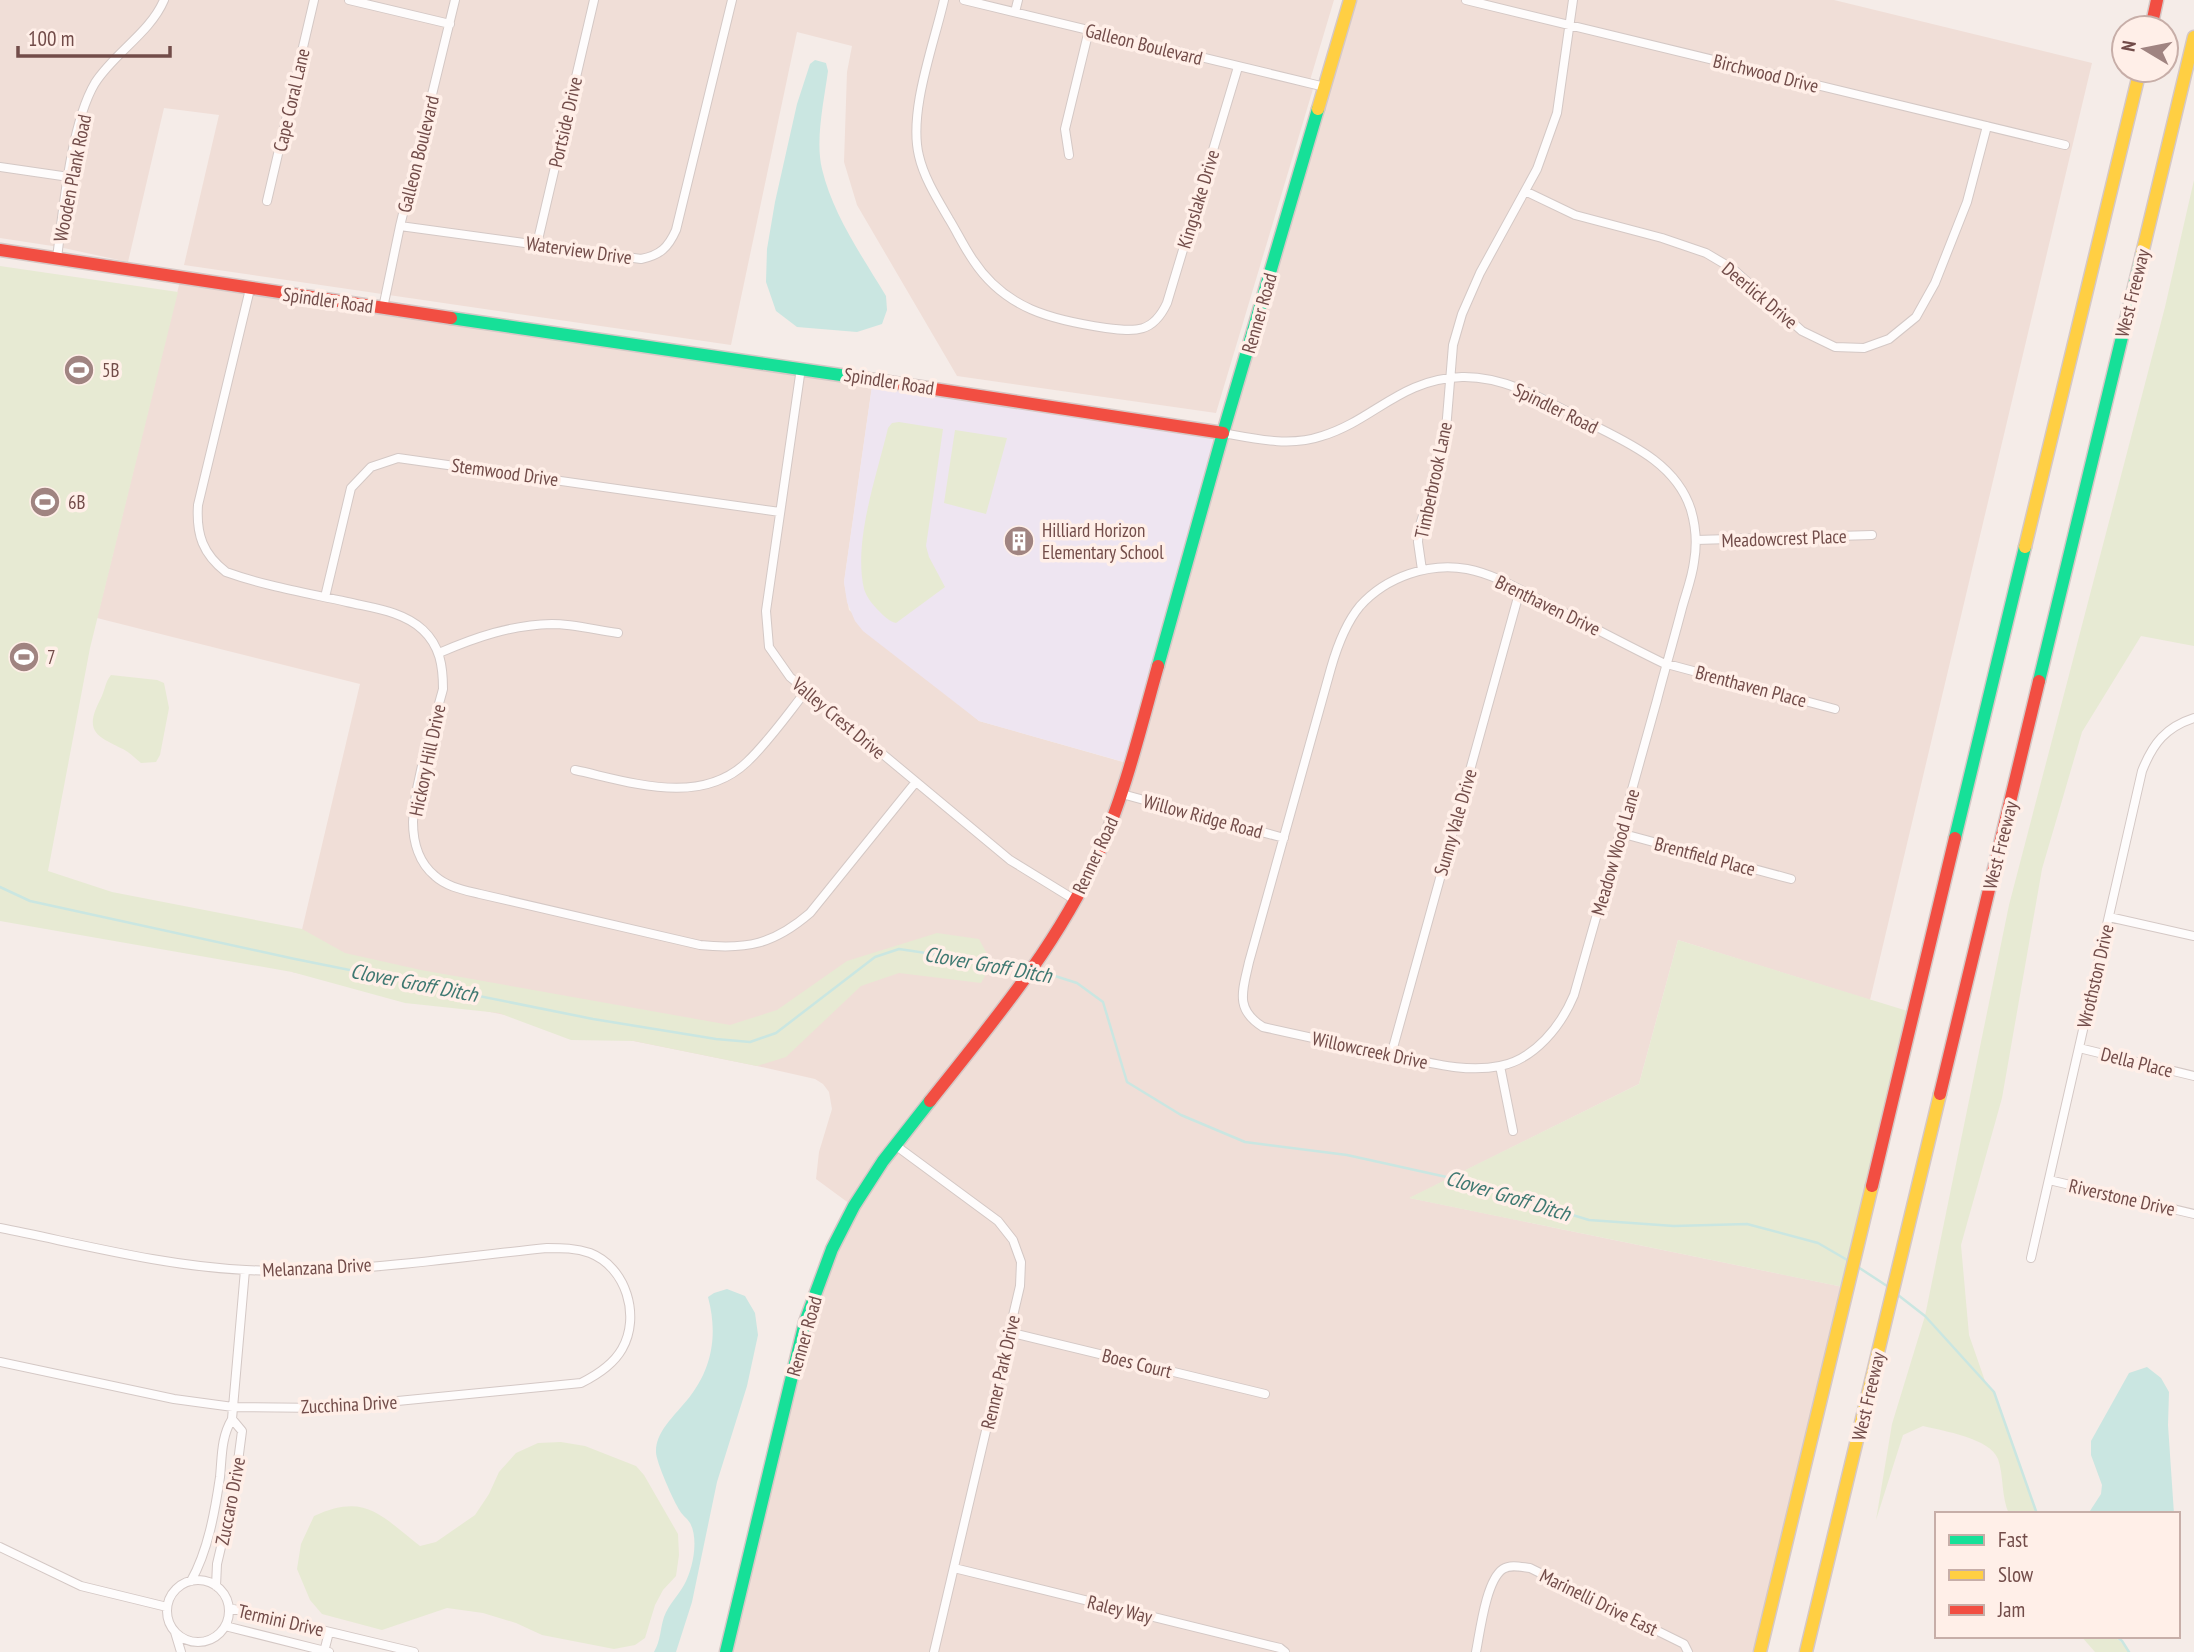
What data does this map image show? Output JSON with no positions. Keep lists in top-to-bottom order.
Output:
{
  "streets": {
    "main road": ["West Freeway", "Spindler Road", "Renner Road"],
    "street": [
      "Galleon Boulevard",
      "Birchwood Drive",
      "Cape Coral Lane",
      "Portside Drive",
      "Wooden Plank Road",
      "Kingslake Drive",
      "Waterview Drive",
      "Deerlick Drive",
      "Stemwood Drive",
      "Timberbrook Lane",
      "Meadowcrest Place",
      "Brenthaven Drive",
      "Brenthaven Place",
      "Valley Crest Drive",
      "Hickory Hill Drive",
      "Willow Ridge Road",
      "Sunny Vale Drive",
      "Meadow Wood Lane",
      "Brentfield Place",
      "Wrothston Drive",
      "Willowcreek Drive",
      "Della Place",
      "Riverstone Drive",
      "Melanzana Drive",
      "Boes Court",
      "Renner Park Drive",
      "Zucchina Drive",
      "Zuccaro Drive",
      "Marinelli Drive East",
      "Raley Way",
      "Termini Drive"
    ]
  },
  "crossings": [
    ["Galleon Boulevard", "Kingslake Drive"],
    ["Galleon Boulevard", "Waterview Drive"],
    ["Galleon Boulevard", "Spindler Road"],
    ["Galleon Boulevard", "Renner Road"],
    ["Birchwood Drive", "Deerlick Drive"],
    ["Birchwood Drive", "Timberbrook Lane"],
    ["Portside Drive", "Waterview Drive"],
    ["Wooden Plank Road", "Spindler Road"],
    ["Deerlick Drive", "Timberbrook Lane"],
    ["Spindler Road", "Renner Road"],
    ["Spindler Road", "Timberbrook Lane"],
    ["Spindler Road", "Meadowcrest Place"],
    ["Spindler Road", "Valley Crest Drive"],
    ["Spindler Road", "Meadow Wood Lane"],
    ["Renner Road", "Valley Crest Drive"],
    ["Renner Road", "Willow Ridge Road"],
    ["Renner Road", "Renner Park Drive"],
    ["Stemwood Drive", "Valley Crest Drive"],
    ["Timberbrook Lane", "Brenthaven Drive"],
    ["Meadowcrest Place", "Meadow Wood Lane"],
    ["Brenthaven Drive", "Brenthaven Place"],
    ["Brenthaven Drive", "Sunny Vale Drive"],
    ["Brenthaven Drive", "Meadow Wood Lane"],
    ["Brenthaven Place", "Meadow Wood Lane"],
    ["Valley Crest Drive", "Hickory Hill Drive"],
    ["Willow Ridge Road", "Willowcreek Drive"],
    ["Sunny Vale Drive", "Willowcreek Drive"],
    ["Meadow Wood Lane", "Brentfield Place"],
    ["Meadow Wood Lane", "Willowcreek Drive"],
    ["Wrothston Drive", "Della Place"],
    ["Wrothston Drive", "Riverstone Drive"],
    ["Melanzana Drive", "Zucchina Drive"],
    ["Melanzana Drive", "Zuccaro Drive"],
    ["Boes Court", "Renner Park Drive"],
    ["Renner Park Drive", "Raley Way"],
    ["Zucchina Drive", "Zuccaro Drive"],
    ["Zuccaro Drive", "Termini Drive"]
  ],
  "water": ["Clover Groff Ditch"],
  "places": {
    "sports": ["5B", "6B", "7"],
    "building": ["Hilliard Horizon Elementary School"]
  },
  "legend": ["Fast", "Slow", "Jam"],
  "scale_bar": "100 m",
  "north": "left"
}
